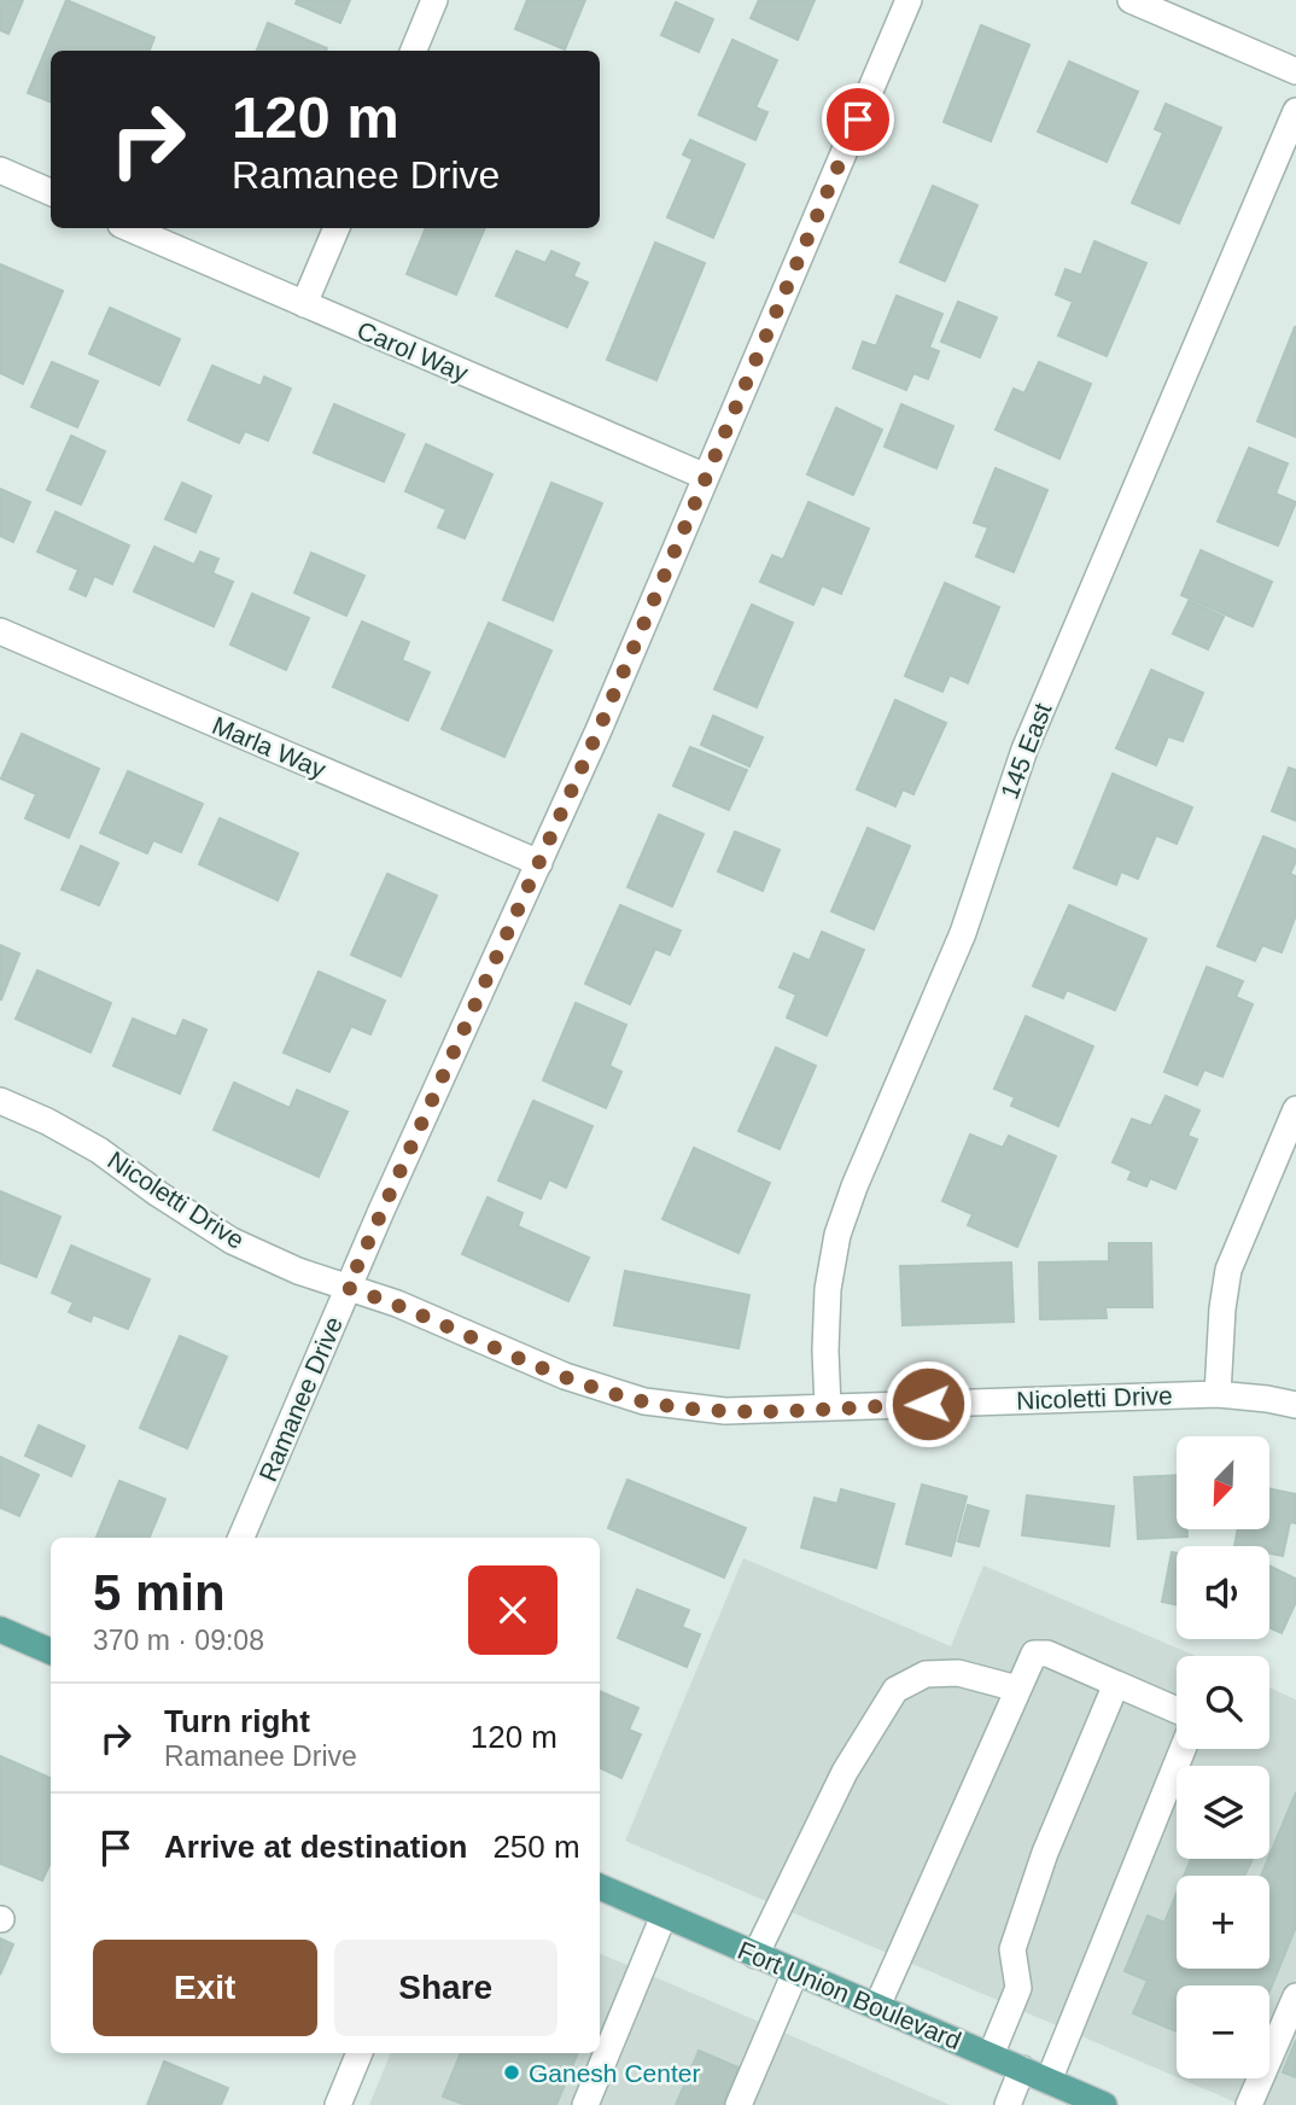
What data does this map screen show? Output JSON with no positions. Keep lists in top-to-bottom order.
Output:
{
  "streets": {
    "main road": ["Fort Union Boulevard"],
    "street": [
      "Carol Way",
      "Marla Way",
      "145 East",
      "Nicoletti Drive",
      "Ramanee Drive"
    ]
  },
  "crossings": [
    ["Carol Way", "Ramanee Drive"],
    ["Marla Way", "Ramanee Drive"],
    ["145 East", "Nicoletti Drive"],
    ["Nicoletti Drive", "Ramanee Drive"]
  ],
  "places": ["Ganesh Center"],
  "north": "bottom left",
  "page": {
    "turn": ["120 m", "Ramanee Drive"],
    "map_buttons": ["+", "−"],
    "heading": ["5 min", "370 m · 09:08"],
    "list": [
      {
        "name": "Turn right",
        "note": "Ramanee Drive",
        "value": "120 m"
      },
      {
        "name": "Arrive at destination",
        "value": "250 m"
      }
    ],
    "buttons": ["Exit", "Share"]
  }
}
